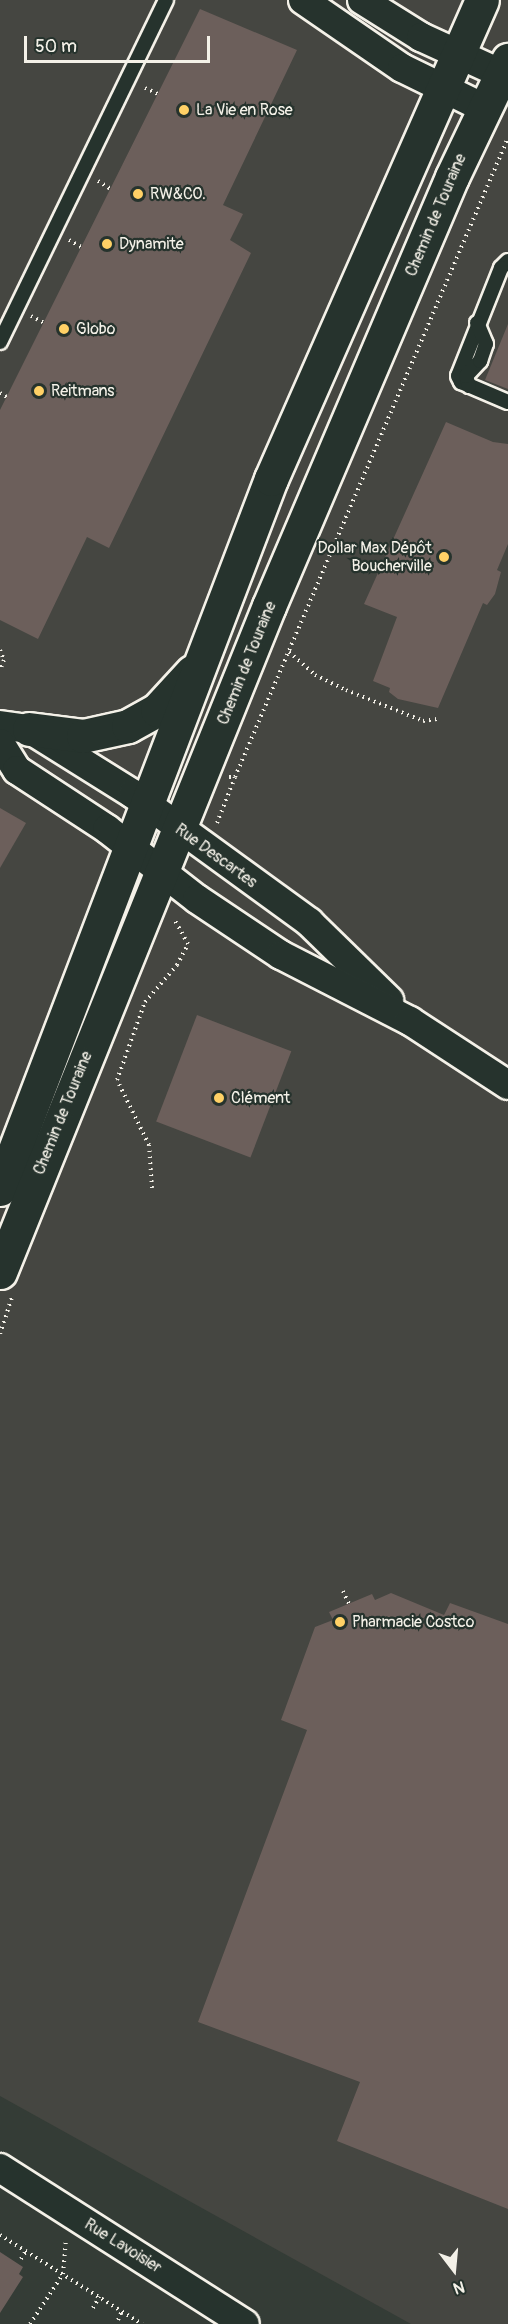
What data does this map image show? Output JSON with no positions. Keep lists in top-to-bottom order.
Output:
{
  "streets": {
    "street": ["Chemin de Touraine", "Rue Descartes", "Rue Lavoisier"]
  },
  "crossings": [
    ["Chemin de Touraine", "Rue Descartes"]
  ],
  "places": [
    "La Vie en Rose",
    "RW&CO.",
    "Dynamite",
    "Globo",
    "Reitmans",
    "Dollar Max Dépôt Boucherville",
    "Clément",
    "Pharmacie Costco"
  ],
  "scale_bar": "50 m",
  "north": "bottom"
}
